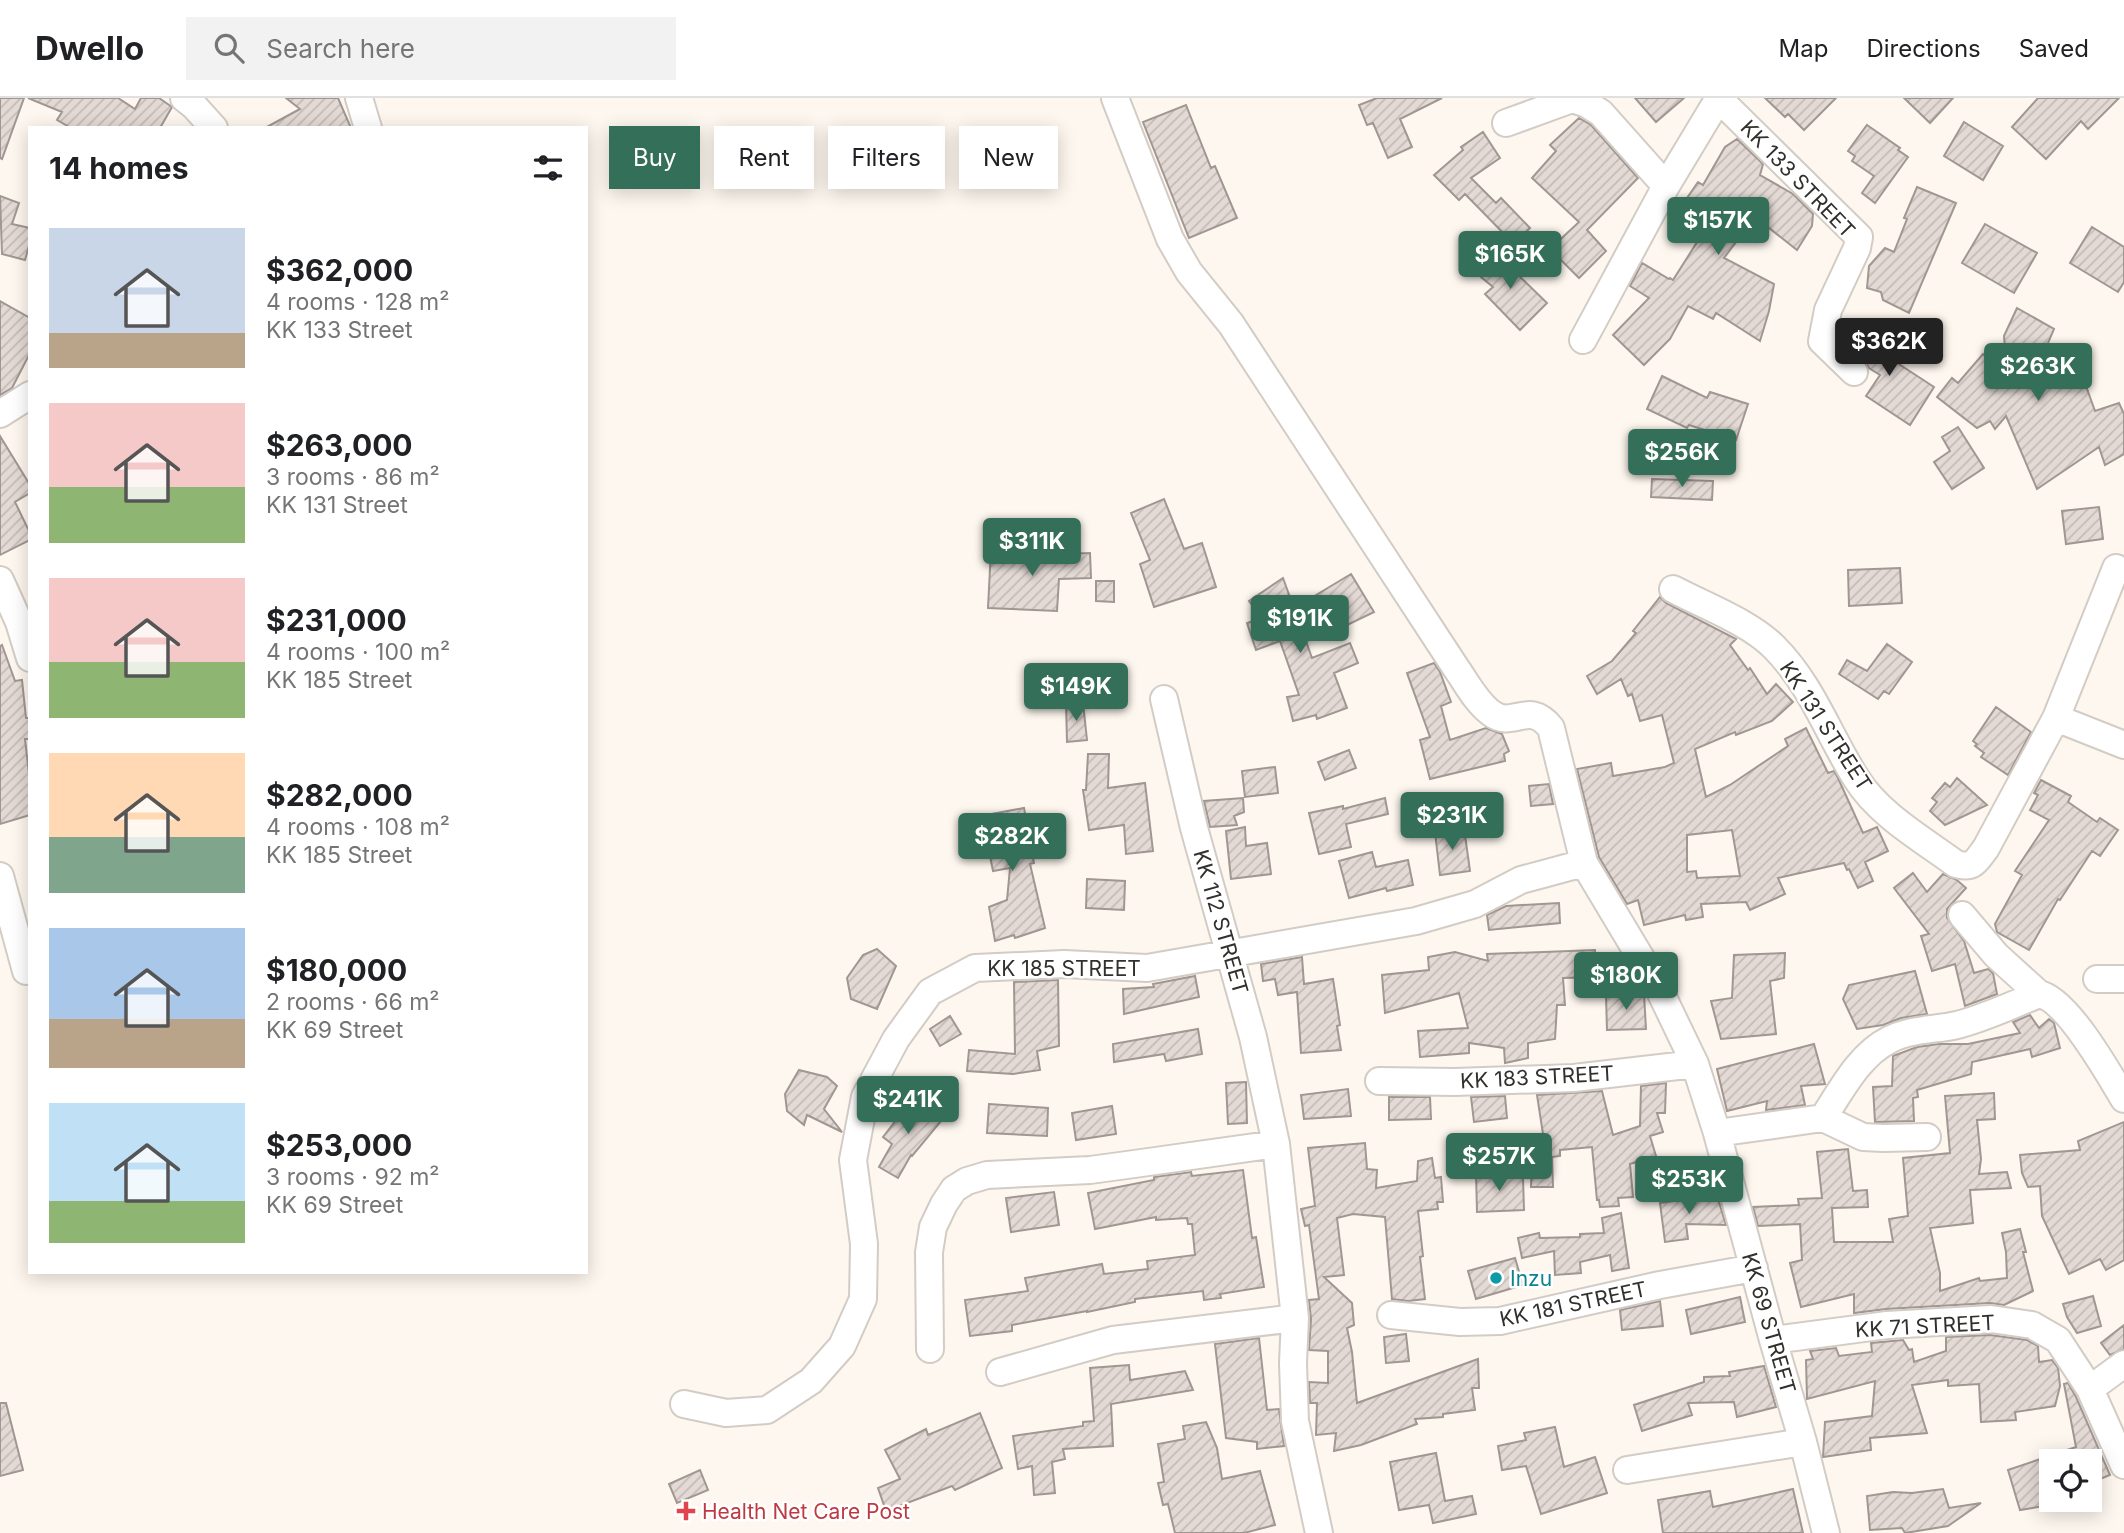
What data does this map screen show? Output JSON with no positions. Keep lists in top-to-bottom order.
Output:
{
  "streets": {
    "street": [
      "KK 133 STREET",
      "KK 131 STREET",
      "KK 112 STREET",
      "KK 185 STREET",
      "KK 183 STREET",
      "KK 181 STREET",
      "KK 69 STREET",
      "KK 71 STREET"
    ]
  },
  "crossings": [
    ["KK 112 STREET", "KK 185 STREET"],
    ["KK 185 STREET", "KK 69 STREET"],
    ["KK 183 STREET", "KK 69 STREET"],
    ["KK 181 STREET", "KK 69 STREET"],
    ["KK 69 STREET", "KK 71 STREET"]
  ],
  "places": {
    "other": ["Inzu"],
    "health": ["Health Net Care Post"]
  },
  "page": {
    "header": "Dwello",
    "search": "Search here",
    "nav": ["Map", "Directions", "Saved"],
    "chip": [
      "Buy",
      "Rent",
      "Filters",
      "New"
    ],
    "heading": "14 homes",
    "price": [
      "$157K",
      "$165K",
      "$362K",
      "$263K",
      "$256K",
      "$311K",
      "$191K",
      "$149K",
      "$231K",
      "$282K",
      "$180K",
      "$241K",
      "$257K",
      "$253K"
    ],
    "list": [
      {
        "name": "$362,000",
        "note": "4 rooms · 128 m² · KK 133 Street"
      },
      {
        "name": "$263,000",
        "note": "3 rooms · 86 m² · KK 131 Street"
      },
      {
        "name": "$231,000",
        "note": "4 rooms · 100 m² · KK 185 Street"
      },
      {
        "name": "$282,000",
        "note": "4 rooms · 108 m² · KK 185 Street"
      },
      {
        "name": "$180,000",
        "note": "2 rooms · 66 m² · KK 69 Street"
      },
      {
        "name": "$253,000",
        "note": "3 rooms · 92 m² · KK 69 Street"
      }
    ]
  }
}
